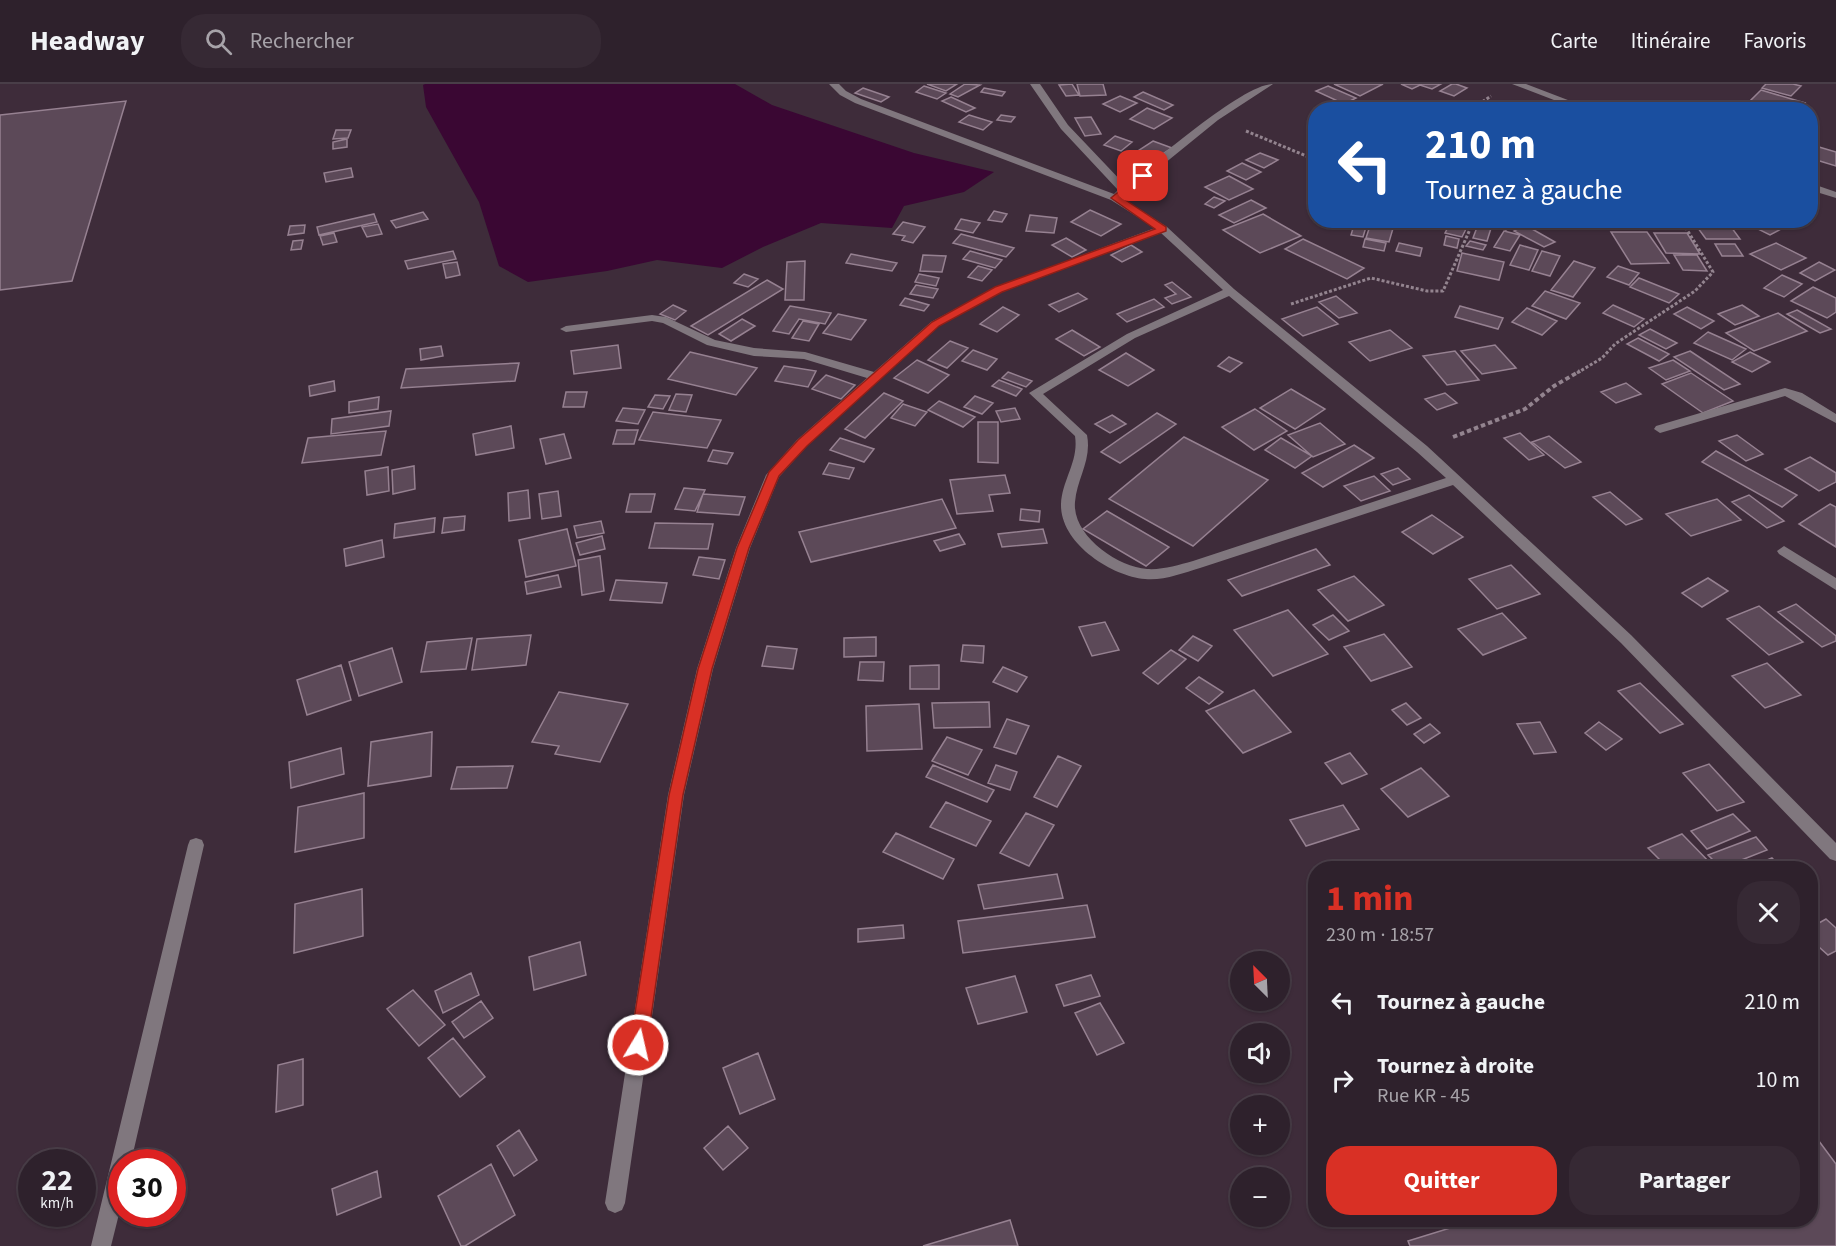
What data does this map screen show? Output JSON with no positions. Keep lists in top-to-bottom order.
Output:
{
  "north": "top left",
  "page": {
    "header": "Headway",
    "search": "Rechercher",
    "nav": ["Carte", "Itinéraire", "Favoris"],
    "turn": ["210 m", "Tournez à gauche"],
    "heading": ["1 min", "230 m · 18:57"],
    "map_buttons": ["+", "−"],
    "list": [
      {
        "name": "Tournez à gauche",
        "value": "210 m"
      },
      {
        "name": "Tournez à droite",
        "note": "Rue KR - 45",
        "value": "10 m"
      }
    ],
    "buttons": ["Quitter", "Partager"],
    "speed": "22 km/h",
    "limit": "30"
  }
}
